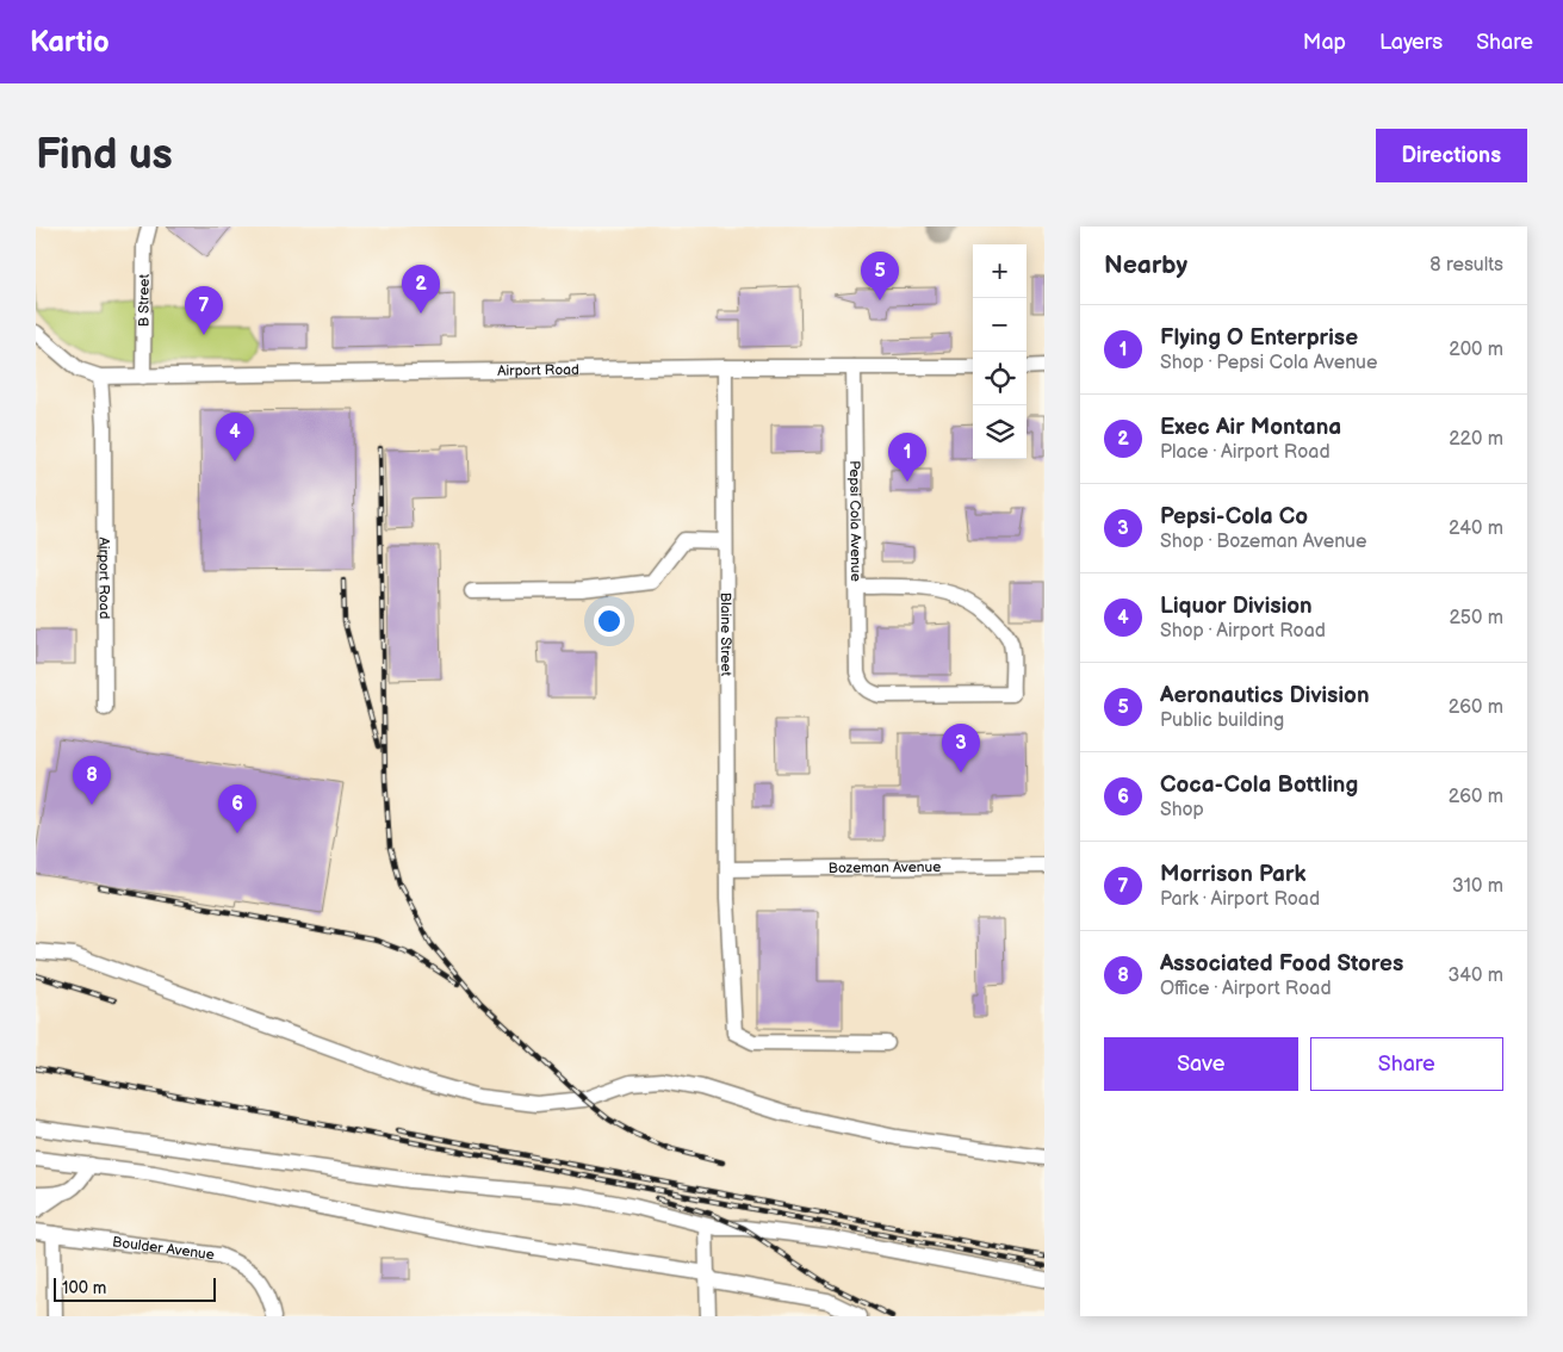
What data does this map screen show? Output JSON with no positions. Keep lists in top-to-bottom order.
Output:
{
  "streets": {
    "street": [
      "B Street",
      "Airport Road",
      "Pepsi Cola Avenue",
      "Blaine Street",
      "Bozeman Avenue",
      "Boulder Avenue"
    ]
  },
  "crossings": [
    ["B Street", "Airport Road"],
    ["Airport Road", "Pepsi Cola Avenue"],
    ["Airport Road", "Blaine Street"],
    ["Blaine Street", "Bozeman Avenue"]
  ],
  "scale_bar": "100 m",
  "page": {
    "header": "Kartio",
    "nav": ["Map", "Layers", "Share"],
    "buttons": [
      "Directions",
      ["Save", "Share"]
    ],
    "title": "Find us",
    "heading": ["Nearby", "8 results"],
    "map_buttons": ["+", "−"],
    "pins": [
      "5",
      "2",
      "7",
      "4",
      "1",
      "3",
      "8",
      "6"
    ],
    "list": [
      {
        "mark": "1",
        "name": "Flying O Enterprise",
        "note": "Shop · Pepsi Cola Avenue",
        "value": "200 m"
      },
      {
        "mark": "2",
        "name": "Exec Air Montana",
        "note": "Place · Airport Road",
        "value": "220 m"
      },
      {
        "mark": "3",
        "name": "Pepsi-Cola Co",
        "note": "Shop · Bozeman Avenue",
        "value": "240 m"
      },
      {
        "mark": "4",
        "name": "Liquor Division",
        "note": "Shop · Airport Road",
        "value": "250 m"
      },
      {
        "mark": "5",
        "name": "Aeronautics Division",
        "note": "Public building",
        "value": "260 m"
      },
      {
        "mark": "6",
        "name": "Coca-Cola Bottling",
        "note": "Shop",
        "value": "260 m"
      },
      {
        "mark": "7",
        "name": "Morrison Park",
        "note": "Park · Airport Road",
        "value": "310 m"
      },
      {
        "mark": "8",
        "name": "Associated Food Stores",
        "note": "Office · Airport Road",
        "value": "340 m"
      }
    ],
    "scale": "100 m"
  }
}
